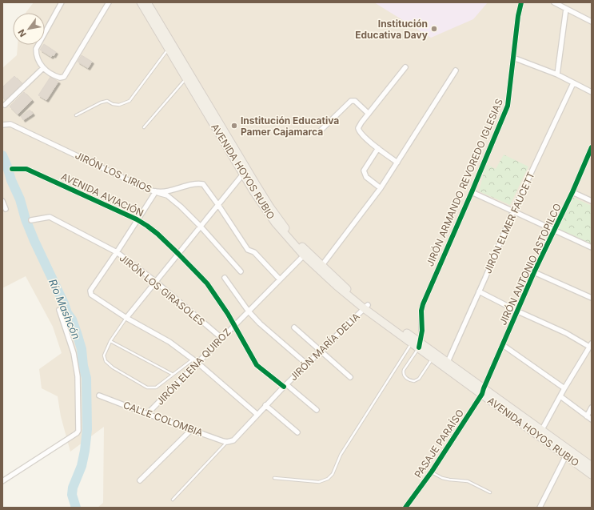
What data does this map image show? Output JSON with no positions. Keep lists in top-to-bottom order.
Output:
{
  "streets": {
    "main road": ["AVENIDA HOYOS RUBIO"],
    "street": [
      "JIRÓN LOS LIRIOS",
      "JIRÓN ARMANDO REVOREDO IGLESIAS",
      "AVENIDA AVIACIÓN",
      "JIRÓN ELMER FAUCETT",
      "JIRÓN ANTONIO ASTOPILCO",
      "JIRÓN LOS GIRASOLES",
      "JIRÓN MARÍA DELIA",
      "JIRÓN ELENA QUIROZ",
      "CALLE COLOMBIA",
      "PASAJE PARAÍSO"
    ]
  },
  "crossings": [
    ["AVENIDA HOYOS RUBIO", "JIRÓN ARMANDO REVOREDO IGLESIAS"],
    ["AVENIDA HOYOS RUBIO", "JIRÓN ELMER FAUCETT"],
    ["AVENIDA HOYOS RUBIO", "JIRÓN ANTONIO ASTOPILCO"],
    ["AVENIDA HOYOS RUBIO", "JIRÓN MARÍA DELIA"],
    ["AVENIDA HOYOS RUBIO", "JIRÓN ELENA QUIROZ"],
    ["AVENIDA HOYOS RUBIO", "PASAJE PARAÍSO"],
    ["JIRÓN LOS LIRIOS", "JIRÓN ELENA QUIROZ"],
    ["AVENIDA AVIACIÓN", "JIRÓN MARÍA DELIA"],
    ["AVENIDA AVIACIÓN", "JIRÓN ELENA QUIROZ"],
    ["JIRÓN ANTONIO ASTOPILCO", "PASAJE PARAÍSO"],
    ["JIRÓN LOS GIRASOLES", "JIRÓN ELENA QUIROZ"],
    ["JIRÓN MARÍA DELIA", "CALLE COLOMBIA"],
    ["JIRÓN ELENA QUIROZ", "CALLE COLOMBIA"]
  ],
  "water": ["Río Mashcón"],
  "places": ["Institución Educativa Davy", "Institución Educativa Pamer Cajamarca"],
  "north": "bottom left"
}
